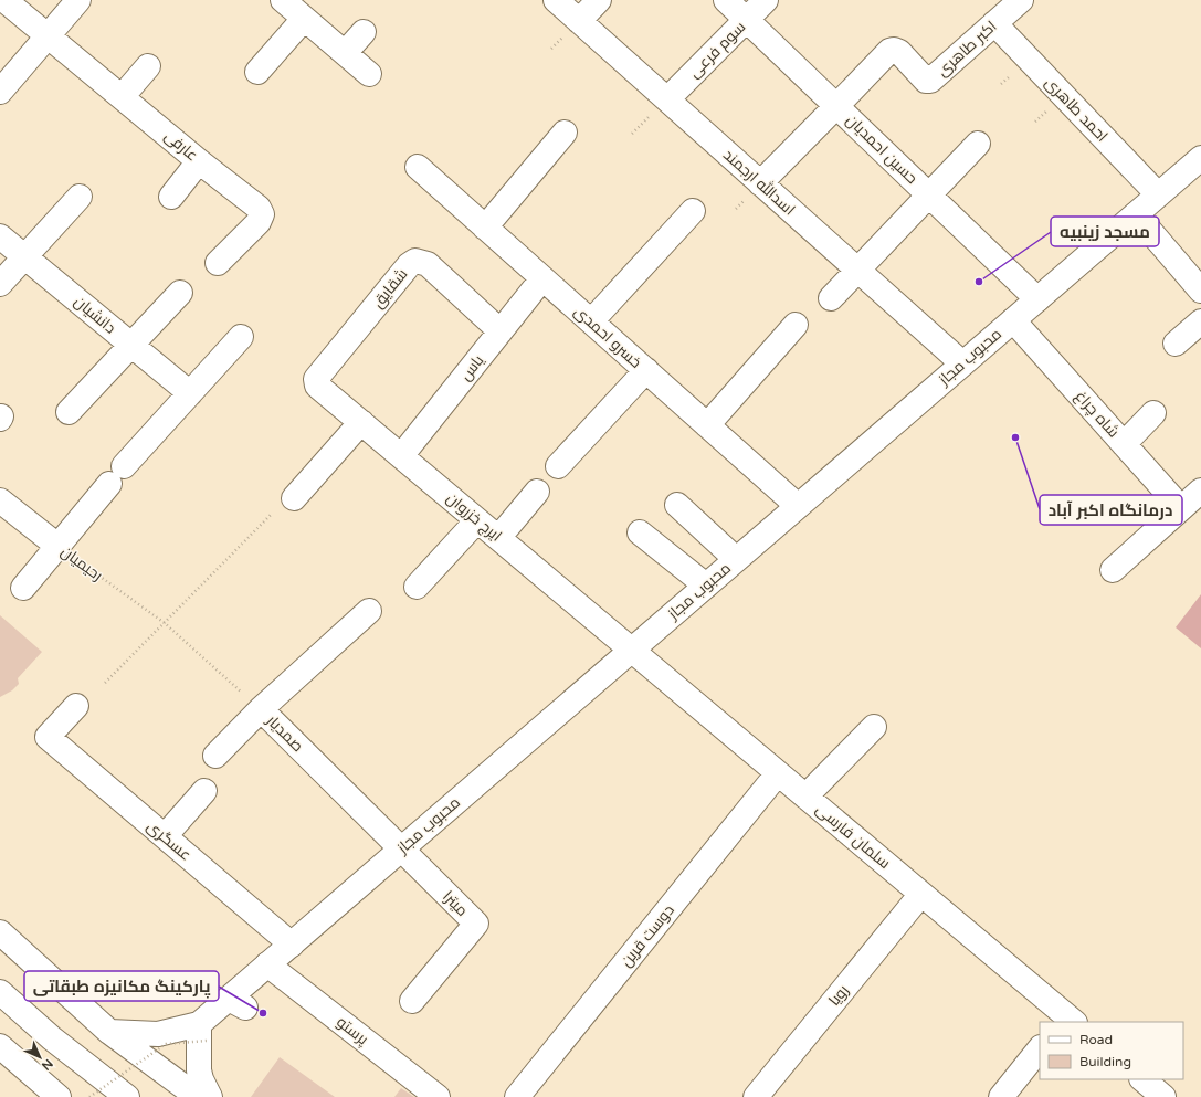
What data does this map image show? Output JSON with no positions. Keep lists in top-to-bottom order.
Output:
{
  "streets": {
    "main road": [
      "اکبر طاهری",
      "سوم فرعی",
      "احمد طاهری",
      "عارفی",
      "حسین احمدیان",
      "اسدالله ارجمند",
      "شقایق",
      "دانشیان",
      "خسرو احمدی",
      "محبوب مجاز",
      "یاس",
      "شاه چراغ",
      "ایرج خزروان",
      "رحیمیان",
      "صمدیار",
      "سلمان فارسی",
      "عسگری",
      "میترا",
      "دوست قرین",
      "رویا",
      "پرستو"
    ]
  },
  "crossings": [
    ["اکبر طاهری", "احمد طاهری"],
    ["اکبر طاهری", "حسین احمدیان"],
    ["سوم فرعی", "حسین احمدیان"],
    ["سوم فرعی", "اسدالله ارجمند"],
    ["احمد طاهری", "محبوب مجاز"],
    ["حسین احمدیان", "محبوب مجاز"],
    ["اسدالله ارجمند", "محبوب مجاز"],
    ["شقایق", "یاس"],
    ["شقایق", "ایرج خزروان"],
    ["خسرو احمدی", "محبوب مجاز"],
    ["خسرو احمدی", "یاس"],
    ["محبوب مجاز", "شاه چراغ"],
    ["محبوب مجاز", "ایرج خزروان"],
    ["محبوب مجاز", "صمدیار"],
    ["محبوب مجاز", "سلمان فارسی"],
    ["محبوب مجاز", "عسگری"],
    ["محبوب مجاز", "میترا"],
    ["محبوب مجاز", "پرستو"],
    ["یاس", "ایرج خزروان"],
    ["ایرج خزروان", "سلمان فارسی"],
    ["رحیمیان", "صمدیار"],
    ["صمدیار", "میترا"],
    ["سلمان فارسی", "دوست قرین"],
    ["سلمان فارسی", "رویا"]
  ],
  "places": ["مسجد زینبیه", "درمانگاه اکبر آباد", "پارکینگ مکانیزه طبقاتی"],
  "legend": ["Road", "Building"],
  "north": "bottom right"
}
